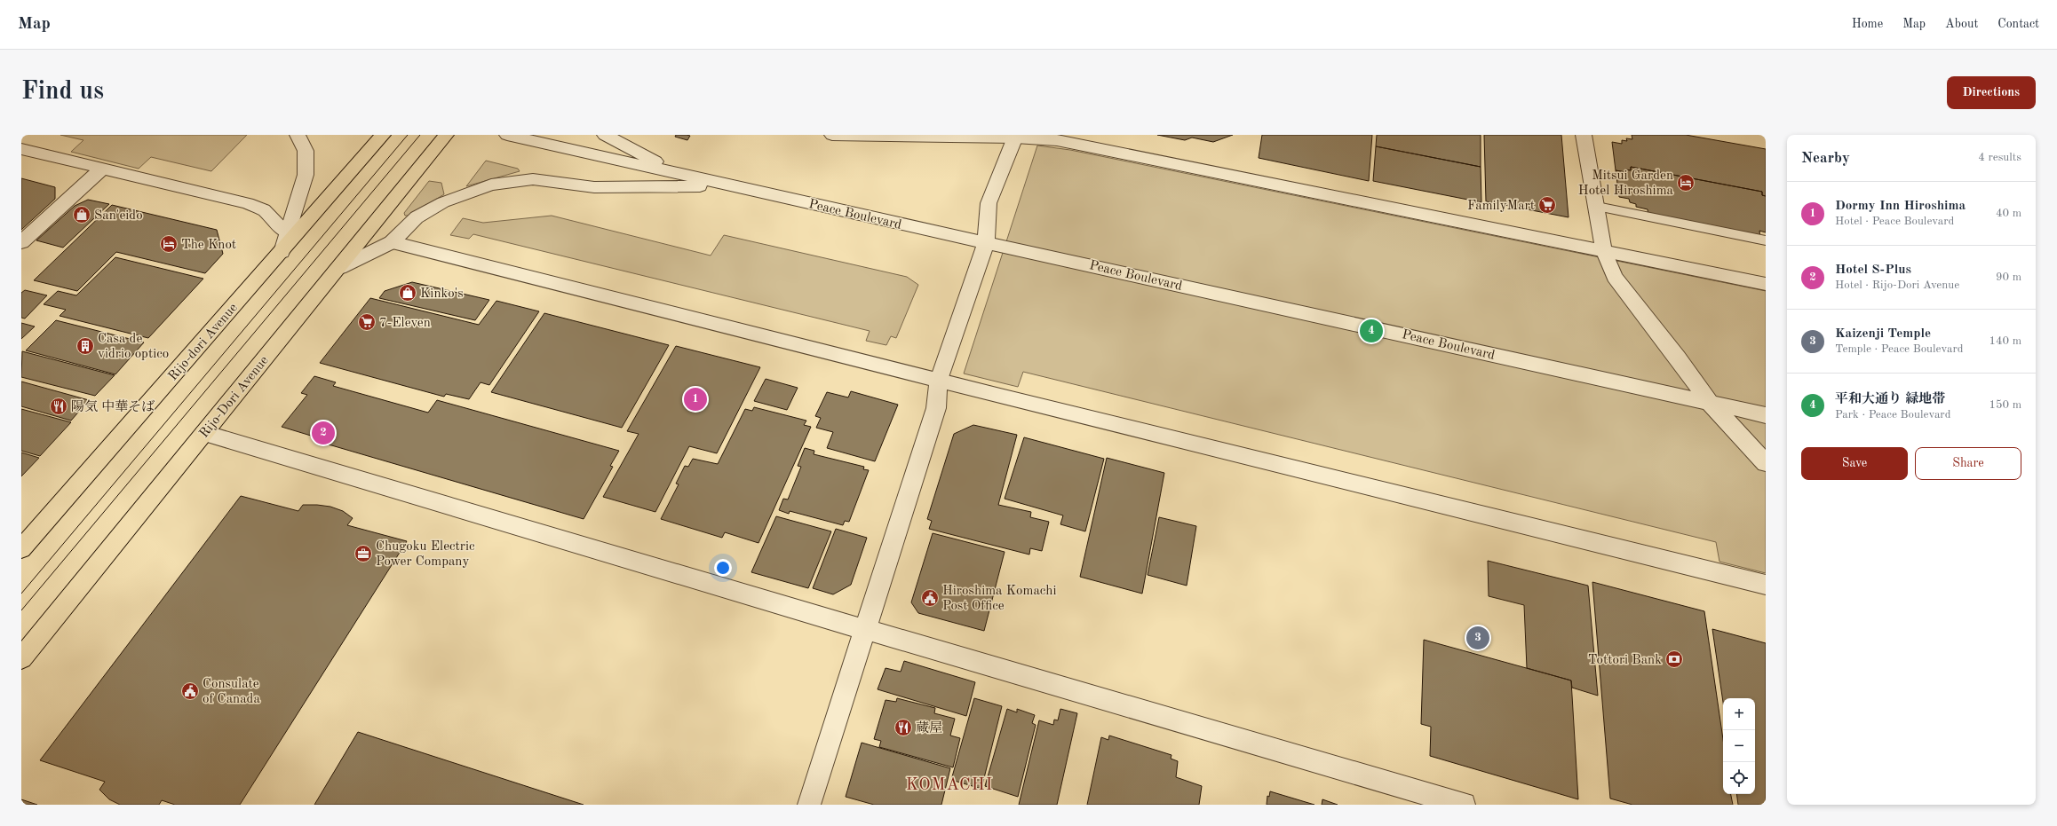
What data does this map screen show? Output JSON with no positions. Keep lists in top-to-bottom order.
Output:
{
  "streets": {
    "highway": ["Rijo-dori Avenue", "Rijo-Dori Avenue"],
    "street": ["Peace Boulevard"]
  },
  "districts": ["KOMACHI"],
  "places": {
    "hotel": ["Mitsui Garden Hotel Hiroshima", "The Knot"],
    "supermarket": ["FamilyMart", "7-Eleven"],
    "shop": ["San'eido", "Kinko's"],
    "building": ["Casa de vidrio optico"],
    "restaurant": ["陽気 中華そば", "蔵屋"],
    "office": ["Chugoku Electric Power Company"],
    "public building": ["Hiroshima Komachi Post Office", "Consulate of Canada"],
    "bank": ["Tottori Bank"]
  },
  "page": {
    "header": "Map",
    "nav": [
      "Home",
      "Map",
      "About",
      "Contact"
    ],
    "buttons": [
      "Directions",
      ["Save", "Share"]
    ],
    "title": "Find us",
    "heading": ["Nearby", "4 results"],
    "list": [
      {
        "mark": "1",
        "name": "Dormy Inn Hiroshima",
        "note": "Hotel · Peace Boulevard",
        "value": "40 m"
      },
      {
        "mark": "2",
        "name": "Hotel S-Plus",
        "note": "Hotel · Rijo-Dori Avenue",
        "value": "90 m"
      },
      {
        "mark": "3",
        "name": "Kaizenji Temple",
        "note": "Temple · Peace Boulevard",
        "value": "140 m"
      },
      {
        "mark": "4",
        "name": "平和大通り 緑地帯",
        "note": "Park · Peace Boulevard",
        "value": "150 m"
      }
    ],
    "pins": [
      "4",
      "1",
      "2",
      "3"
    ],
    "map_buttons": ["+", "−"]
  }
}
